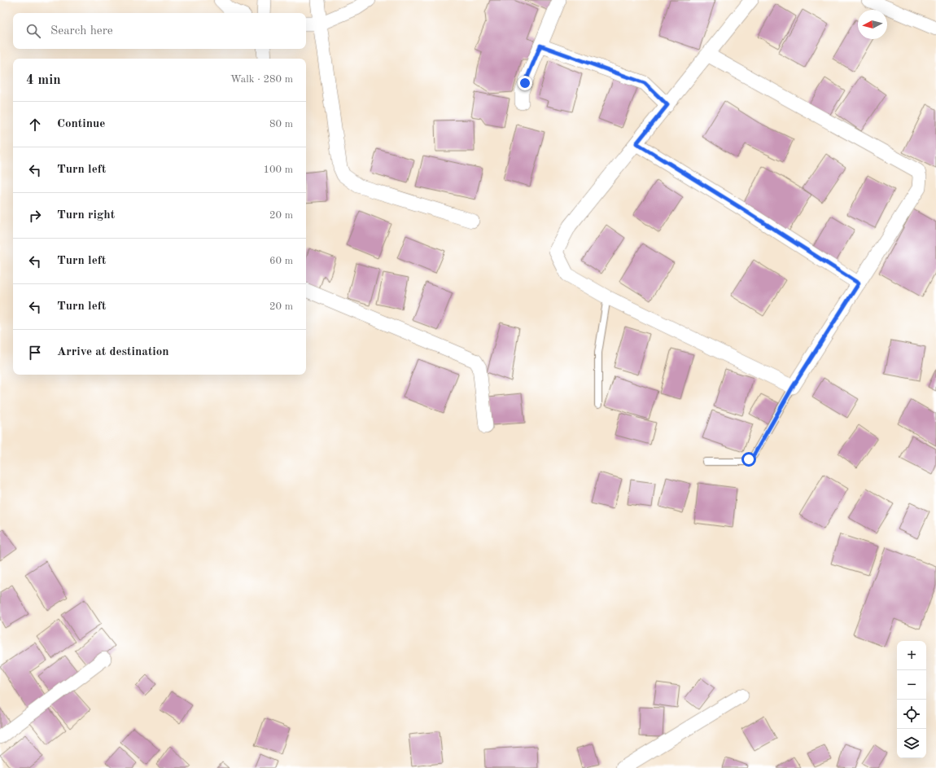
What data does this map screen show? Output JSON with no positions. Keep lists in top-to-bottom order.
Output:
{
  "north": "left",
  "page": {
    "search": "Search here",
    "heading": ["4 min", "Walk · 280 m"],
    "list": [
      ["Continue", "80 m"],
      ["Turn left", "100 m"],
      ["Turn right", "20 m"],
      ["Turn left", "60 m"],
      ["Turn left", "20 m"],
      "Arrive at destination"
    ],
    "map_buttons": ["+", "−"]
  }
}
